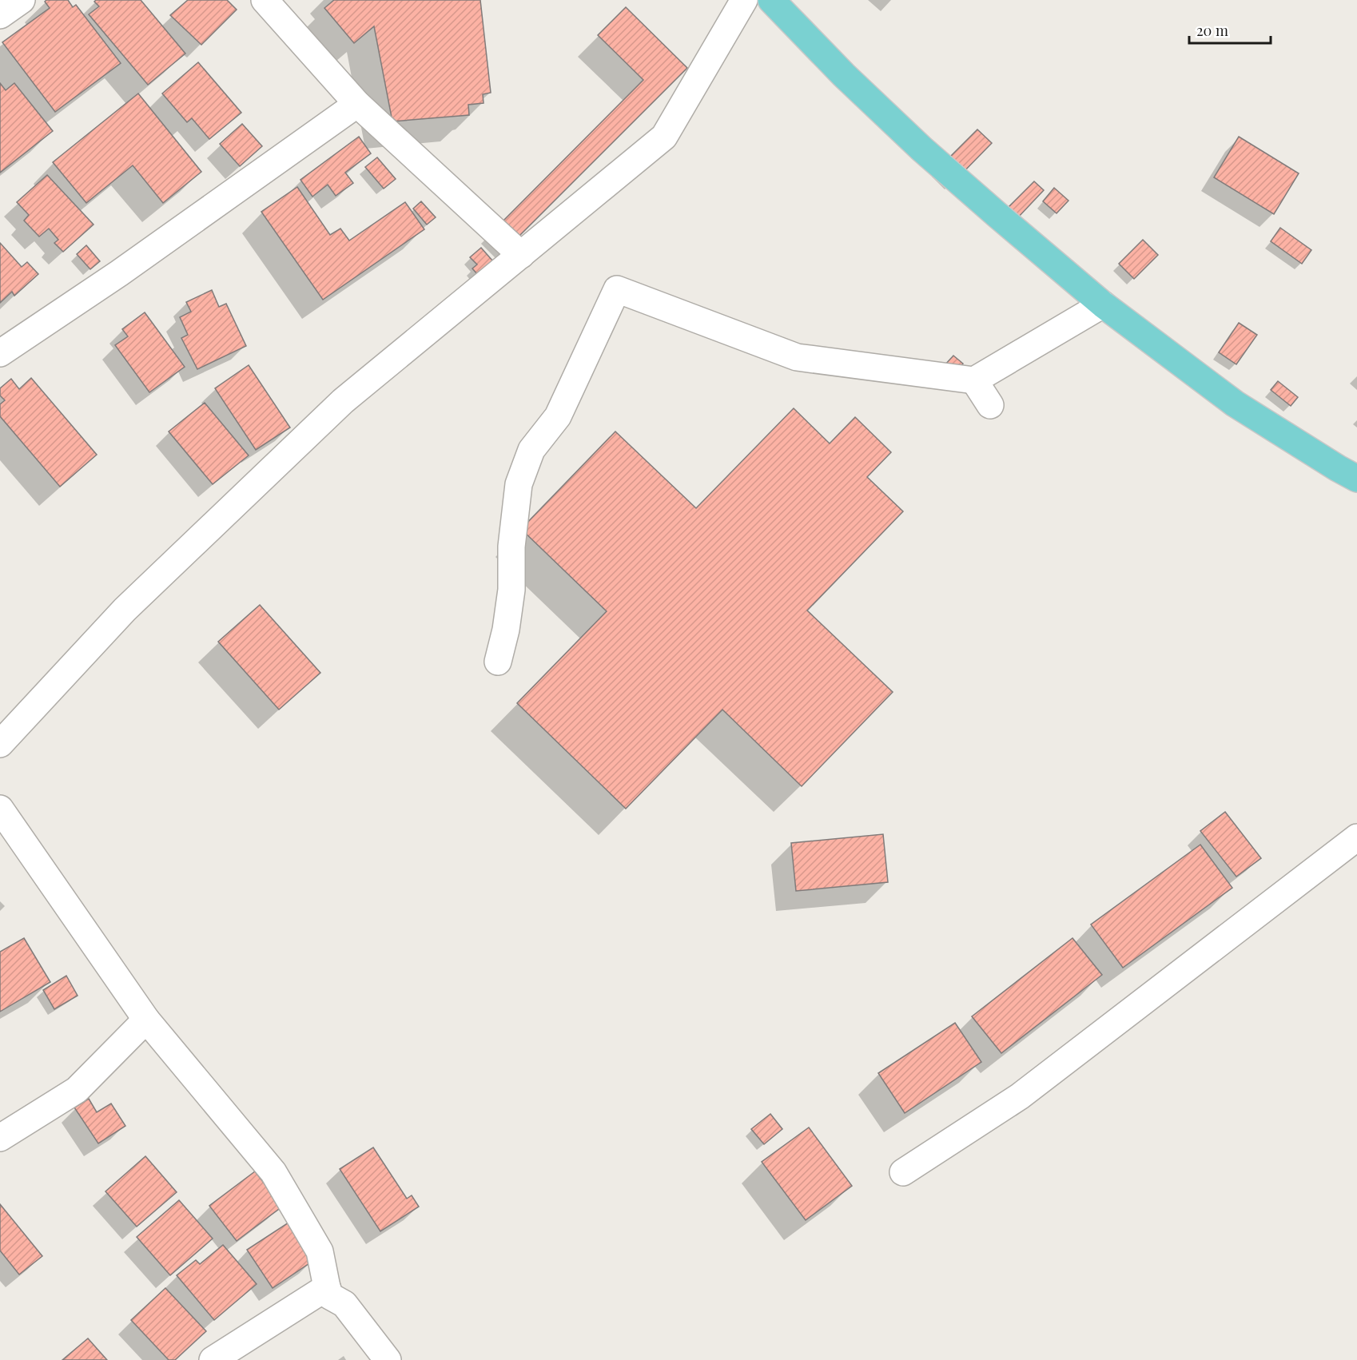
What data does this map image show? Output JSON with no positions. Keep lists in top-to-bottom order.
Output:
{
  "scale_bar": "20 m"
}
